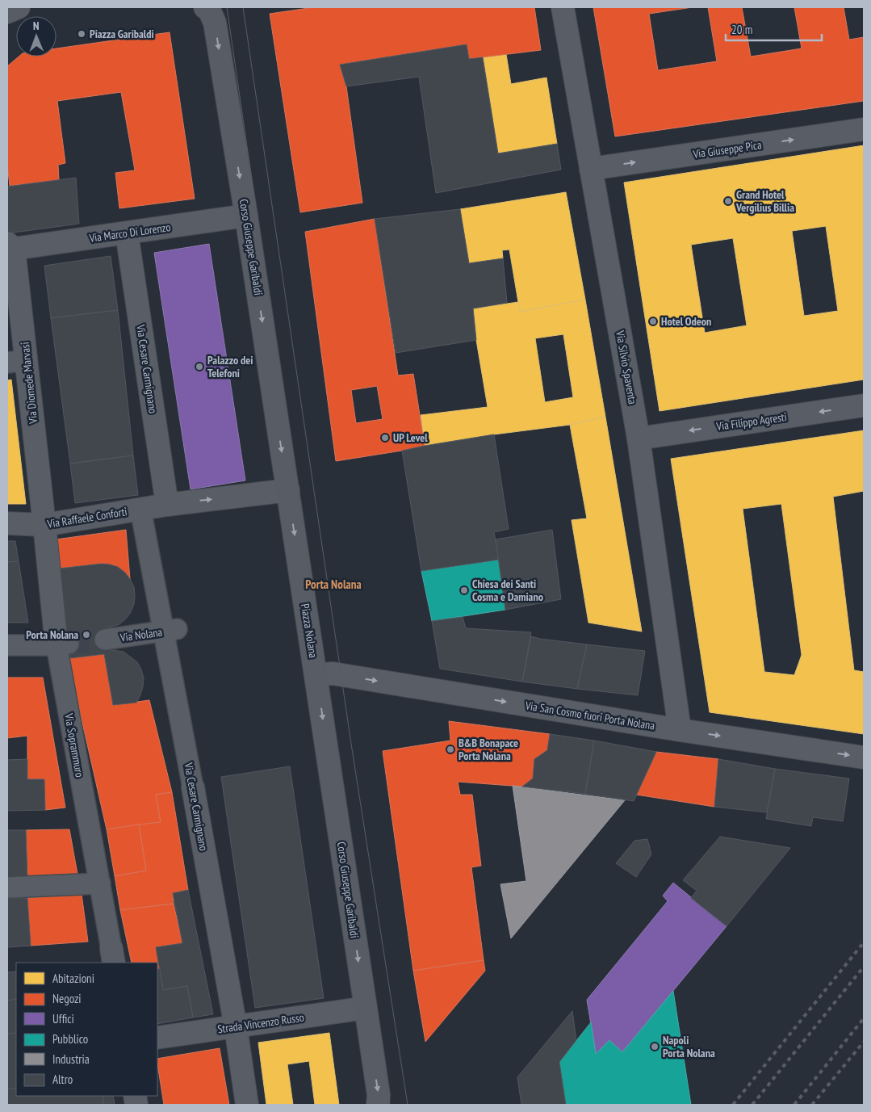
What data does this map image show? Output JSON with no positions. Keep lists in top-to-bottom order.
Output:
{
  "streets": {
    "main road": ["Corso Giuseppe Garibaldi", "Piazza Nolana"],
    "street": [
      "Via Giuseppe Pica",
      "Via Marco Di Lorenzo",
      "Via Silvio Spaventa",
      "Via Cesare Carmignano",
      "Via Diomede Marvasi",
      "Via Filippo Agresti",
      "Via Raffaele Conforti",
      "Via Nolana",
      "Via San Cosmo fuori Porta Nolana",
      "Via Soprammuro",
      "Strada Vincenzo Russo"
    ]
  },
  "crossings": [
    ["Via Giuseppe Pica", "Via Silvio Spaventa"],
    ["Via Marco Di Lorenzo", "Corso Giuseppe Garibaldi"],
    ["Via Marco Di Lorenzo", "Via Cesare Carmignano"],
    ["Via Marco Di Lorenzo", "Via Diomede Marvasi"],
    ["Corso Giuseppe Garibaldi", "Via Raffaele Conforti"],
    ["Corso Giuseppe Garibaldi", "Piazza Nolana"],
    ["Corso Giuseppe Garibaldi", "Via San Cosmo fuori Porta Nolana"],
    ["Corso Giuseppe Garibaldi", "Strada Vincenzo Russo"],
    ["Via Silvio Spaventa", "Via Filippo Agresti"],
    ["Via Silvio Spaventa", "Via San Cosmo fuori Porta Nolana"],
    ["Via Cesare Carmignano", "Via Raffaele Conforti"],
    ["Via Cesare Carmignano", "Via Nolana"],
    ["Via Cesare Carmignano", "Strada Vincenzo Russo"],
    ["Via Diomede Marvasi", "Via Raffaele Conforti"],
    ["Via Diomede Marvasi", "Via Soprammuro"],
    ["Via Raffaele Conforti", "Piazza Nolana"],
    ["Via Raffaele Conforti", "Via Soprammuro"],
    ["Piazza Nolana", "Via San Cosmo fuori Porta Nolana"]
  ],
  "one_way": [
    "Via Giuseppe Pica",
    "Corso Giuseppe Garibaldi",
    "Via Filippo Agresti",
    "Via Raffaele Conforti",
    "Piazza Nolana",
    "Via San Cosmo fuori Porta Nolana"
  ],
  "districts": ["Porta Nolana"],
  "places": [
    "Piazza Garibaldi",
    "Grand Hotel Vergilius Billia",
    "Hotel Odeon",
    "Palazzo dei Telefoni",
    "UP Level",
    "Chiesa dei Santi Cosma e Damiano",
    "Porta Nolana",
    "B&B Bonapace Porta Nolana",
    "Napoli Porta Nolana"
  ],
  "legend": [
    "Abitazioni",
    "Negozi",
    "Uffici",
    "Pubblico",
    "Industria",
    "Altro"
  ],
  "scale_bar": "20 m",
  "north": "top"
}
